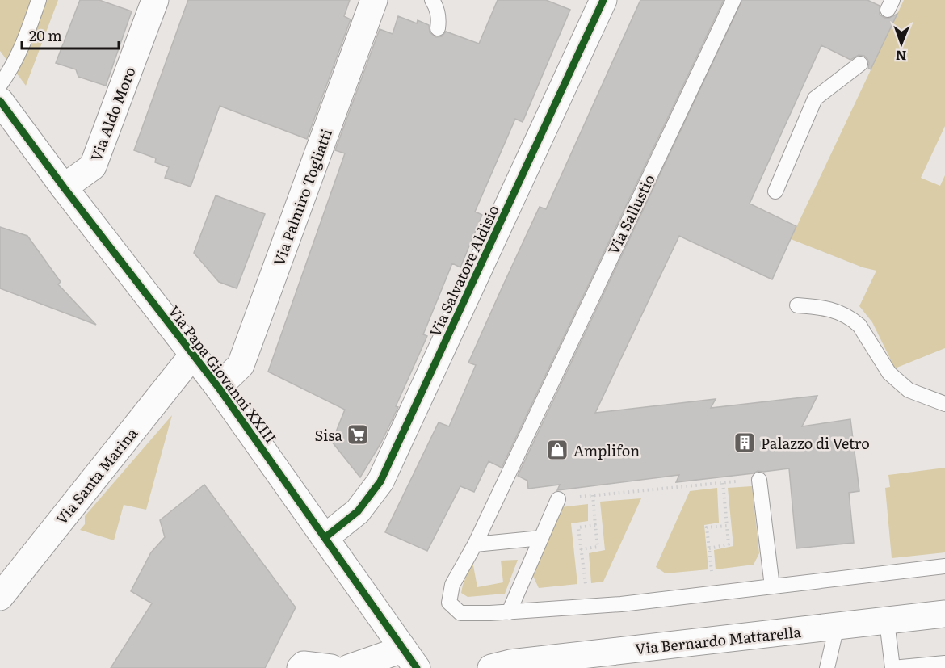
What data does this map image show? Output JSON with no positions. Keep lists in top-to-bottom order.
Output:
{
  "streets": {
    "street": [
      "Via Aldo Moro",
      "Via Palmiro Togliatti",
      "Via Salvatore Aldisio",
      "Via Papa Giovanni XXIII",
      "Via Santa Marina",
      "Via Bernardo Mattarella"
    ],
    "lane": ["Via Sallustio"]
  },
  "crossings": [
    ["Via Aldo Moro", "Via Papa Giovanni XXIII"],
    ["Via Palmiro Togliatti", "Via Papa Giovanni XXIII"],
    ["Via Salvatore Aldisio", "Via Papa Giovanni XXIII"],
    ["Via Papa Giovanni XXIII", "Via Santa Marina"]
  ],
  "places": {
    "supermarket": ["Sisa"],
    "building": ["Palazzo di Vetro"],
    "shop": ["Amplifon"]
  },
  "scale_bar": "20 m",
  "north": "bottom"
}
